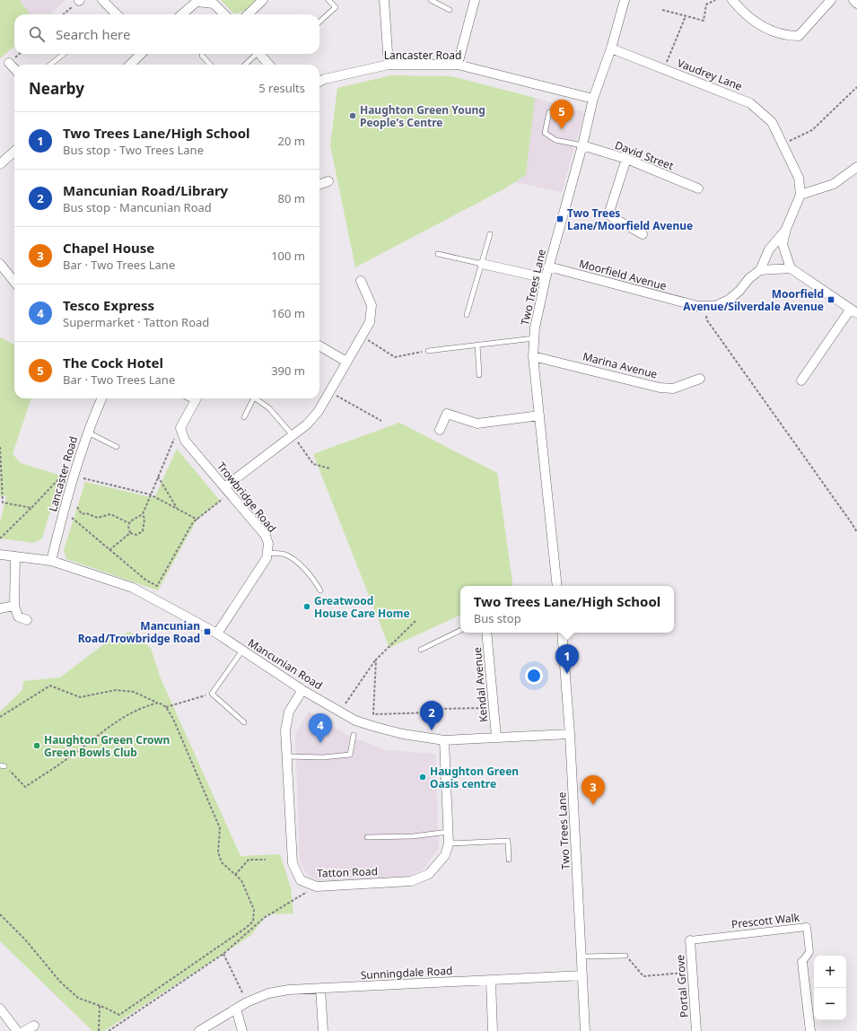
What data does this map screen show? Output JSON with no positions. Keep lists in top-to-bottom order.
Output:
{
  "streets": {
    "street": [
      "Lancaster Road",
      "Vaudrey Lane",
      "David Street",
      "Moorfield Avenue",
      "Two Trees Lane",
      "Marina Avenue",
      "Trowbridge Road",
      "Mancunian Road",
      "Kendal Avenue",
      "Tatton Road",
      "Prescott Walk",
      "Sunningdale Road",
      "Portal Grove"
    ]
  },
  "crossings": [
    ["Lancaster Road", "Two Trees Lane"],
    ["Lancaster Road", "Mancunian Road"],
    ["Vaudrey Lane", "Two Trees Lane"],
    ["David Street", "Two Trees Lane"],
    ["Moorfield Avenue", "Two Trees Lane"],
    ["Two Trees Lane", "Marina Avenue"],
    ["Two Trees Lane", "Mancunian Road"],
    ["Two Trees Lane", "Sunningdale Road"],
    ["Mancunian Road", "Kendal Avenue"],
    ["Mancunian Road", "Tatton Road"],
    ["Prescott Walk", "Portal Grove"]
  ],
  "places": {
    "other": [
      "Haughton Green Young People's Centre",
      "Greatwood House Care Home",
      "Haughton Green Crown Green Bowls Club",
      "Haughton Green Oasis centre"
    ],
    "transit": ["Two Trees Lane/Moorfield Avenue", "Moorfield Avenue/Silverdale Avenue", "Mancunian Road/Trowbridge Road"]
  },
  "page": {
    "search": "Search here",
    "heading": ["Nearby", "5 results"],
    "pins": [
      "5",
      "1",
      "2",
      "4",
      "3"
    ],
    "list": [
      {
        "mark": "1",
        "name": "Two Trees Lane/High School",
        "note": "Bus stop · Two Trees Lane",
        "value": "20 m"
      },
      {
        "mark": "2",
        "name": "Mancunian Road/Library",
        "note": "Bus stop · Mancunian Road",
        "value": "80 m"
      },
      {
        "mark": "3",
        "name": "Chapel House",
        "note": "Bar · Two Trees Lane",
        "value": "100 m"
      },
      {
        "mark": "4",
        "name": "Tesco Express",
        "note": "Supermarket · Tatton Road",
        "value": "160 m"
      },
      {
        "mark": "5",
        "name": "The Cock Hotel",
        "note": "Bar · Two Trees Lane",
        "value": "390 m"
      }
    ],
    "popup": ["Two Trees Lane/High School", "Bus stop"],
    "map_buttons": ["+", "−"]
  }
}
